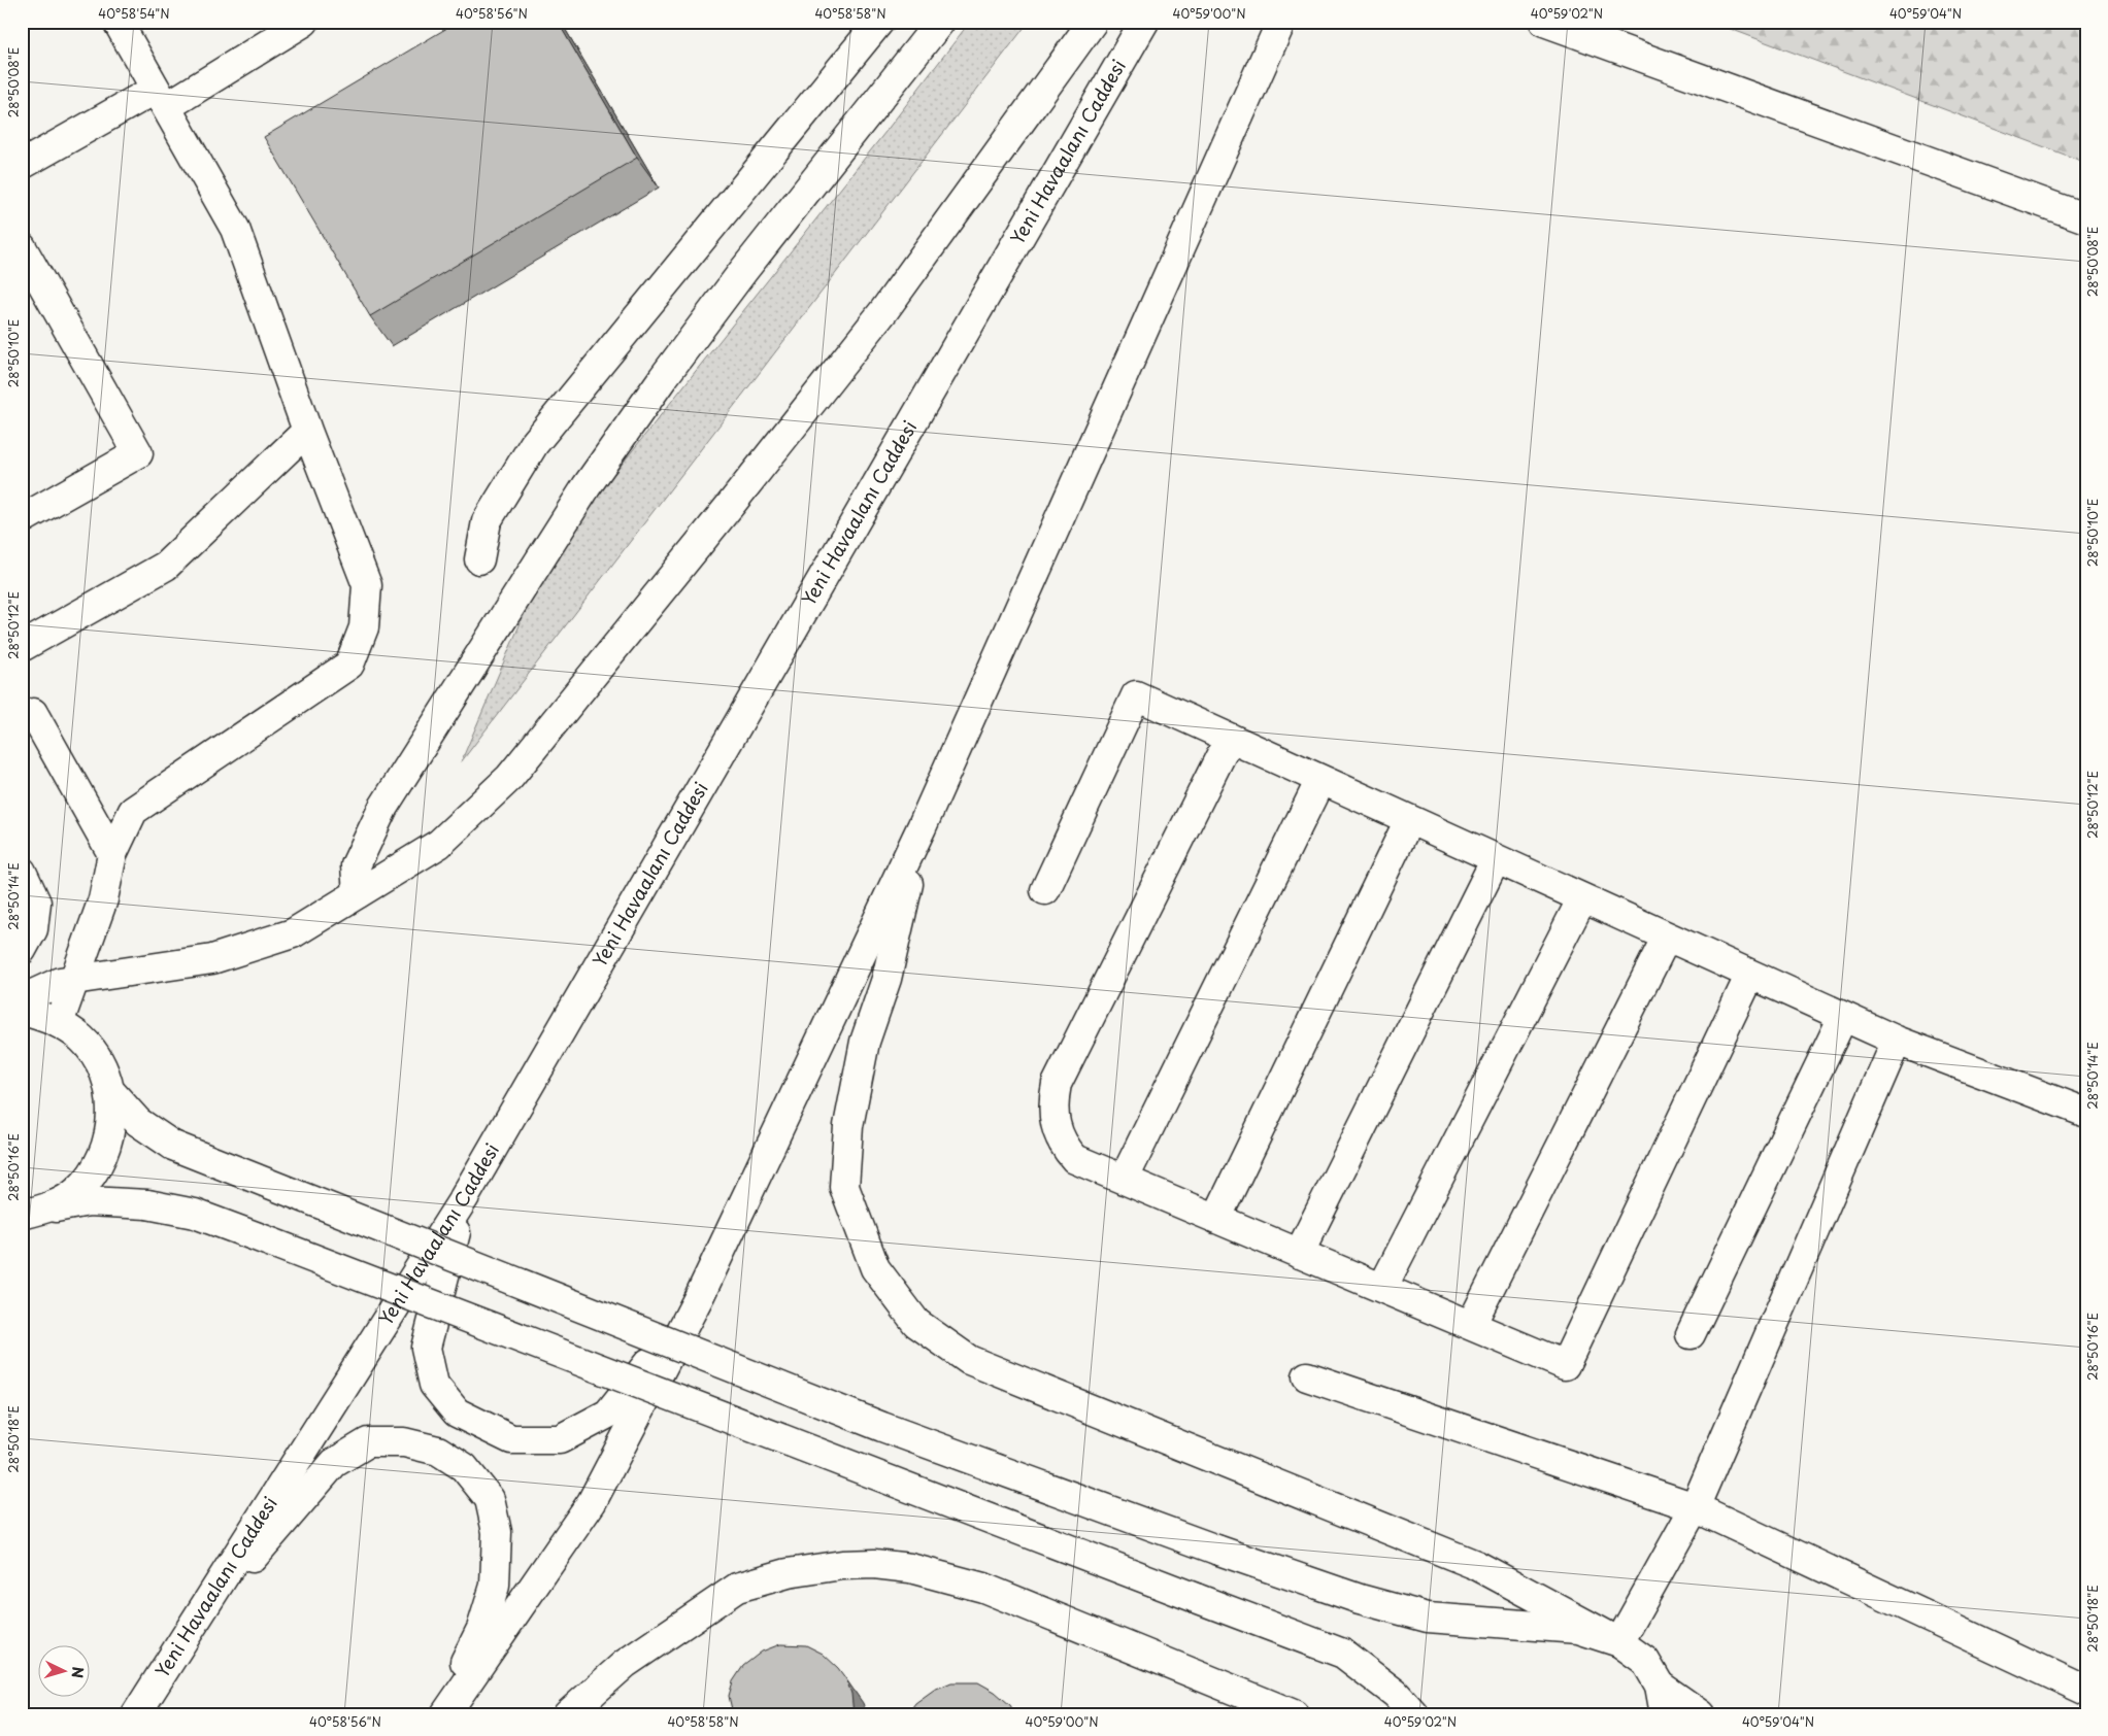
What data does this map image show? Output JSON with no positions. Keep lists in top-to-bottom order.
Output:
{
  "streets": {
    "main road": ["Yeni Havaalanı Caddesi"]
  },
  "north": "right",
  "coordinates": [
    "40°58'54\"N",
    "40°58'56\"N",
    "40°58'58\"N",
    "40°59'00\"N",
    "40°59'02\"N",
    "40°59'04\"N",
    "28°50'08\"E",
    "28°50'10\"E",
    "28°50'12\"E",
    "28°50'14\"E",
    "28°50'16\"E",
    "28°50'18\"E"
  ]
}
